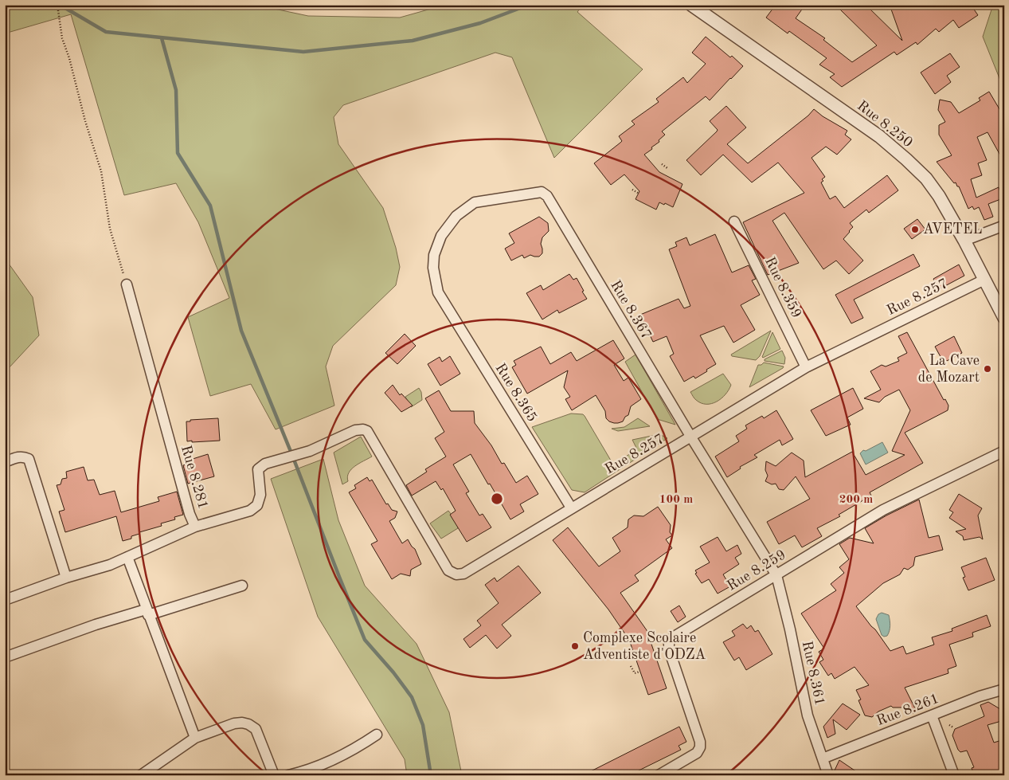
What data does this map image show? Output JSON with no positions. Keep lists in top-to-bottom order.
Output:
{
  "streets": {
    "street": [
      "Rue 8.250",
      "Rue 8.359",
      "Rue 8.257",
      "Rue 8.367",
      "Rue 8.365",
      "Rue 8.281",
      "Rue 8.259",
      "Rue 8.361",
      "Rue 8.261"
    ]
  },
  "crossings": [
    ["Rue 8.250", "Rue 8.257"],
    ["Rue 8.359", "Rue 8.257"],
    ["Rue 8.257", "Rue 8.367"],
    ["Rue 8.257", "Rue 8.365"],
    ["Rue 8.257", "Rue 8.281"],
    ["Rue 8.367", "Rue 8.365"],
    ["Rue 8.367", "Rue 8.259"],
    ["Rue 8.367", "Rue 8.361"],
    ["Rue 8.259", "Rue 8.361"],
    ["Rue 8.361", "Rue 8.261"]
  ],
  "places": ["AVETEL", "La Cave de Mozart", "Complexe Scolaire Adventiste d'ODZA"],
  "rings": ["100 m", "200 m"]
}
